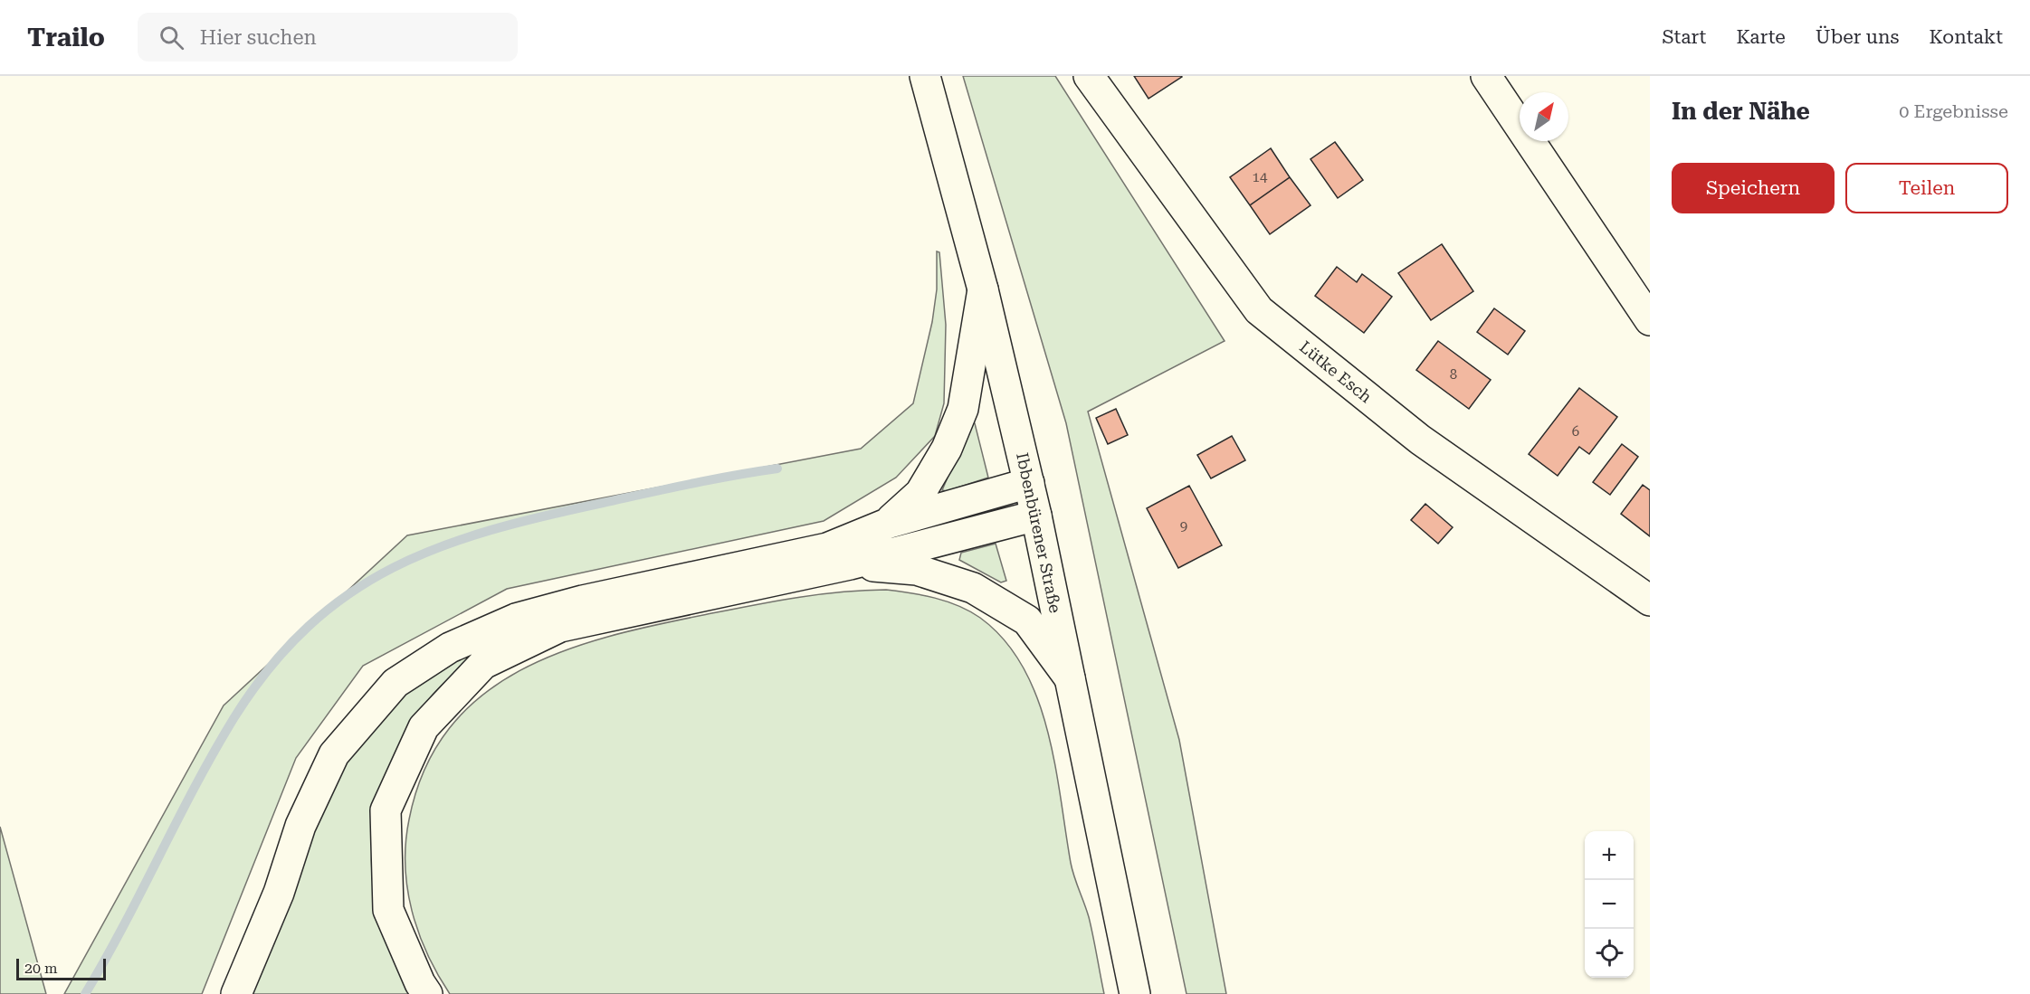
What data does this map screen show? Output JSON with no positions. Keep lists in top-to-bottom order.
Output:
{
  "streets": {
    "main road": ["Lütke Esch", "Ibbenbürener Straße"]
  },
  "house_numbers": [
    "14",
    "8",
    "6",
    "9"
  ],
  "scale_bar": "20 m",
  "north": "top right",
  "page": {
    "header": "Trailo",
    "search": "Hier suchen",
    "nav": [
      "Start",
      "Karte",
      "Über uns",
      "Kontakt"
    ],
    "heading": ["In der Nähe", "0 Ergebnisse"],
    "buttons": ["Speichern", "Teilen"],
    "map_buttons": ["+", "−"],
    "scale": "20 m"
  }
}
